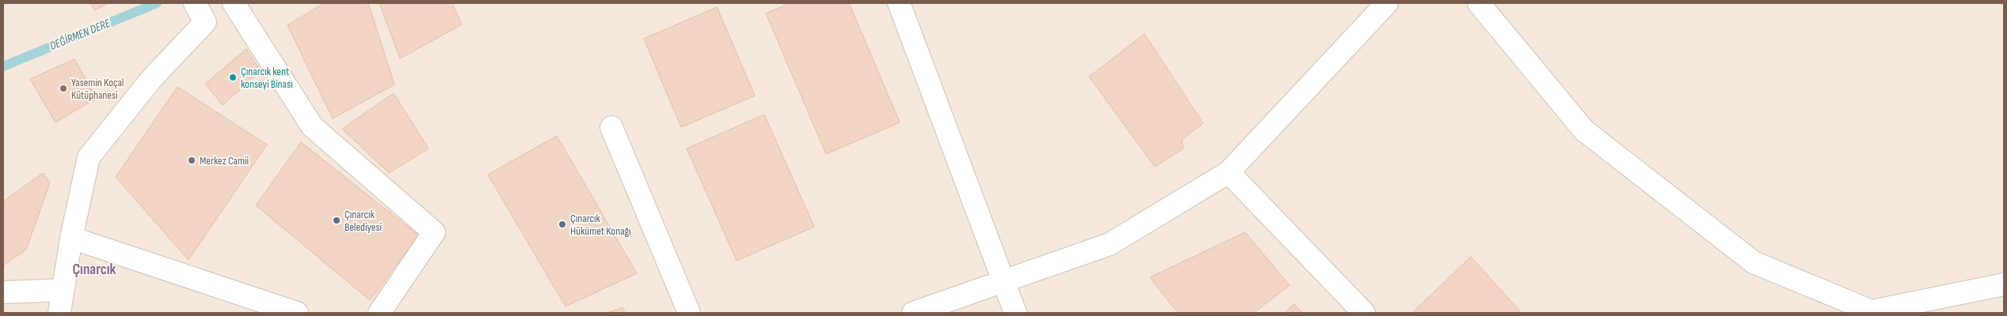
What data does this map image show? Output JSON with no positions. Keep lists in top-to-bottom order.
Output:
{
  "districts": ["Çınarcık"],
  "water": ["DEĞİRMEN DERE"],
  "places": [
    "Çınarcık kent konseyi Binası",
    "Yasemin Koçal Kütüphanesi",
    "Merkez Camii",
    "Çınarcık Belediyesi",
    "Çınarcık Hükûmet Konağı"
  ]
}
